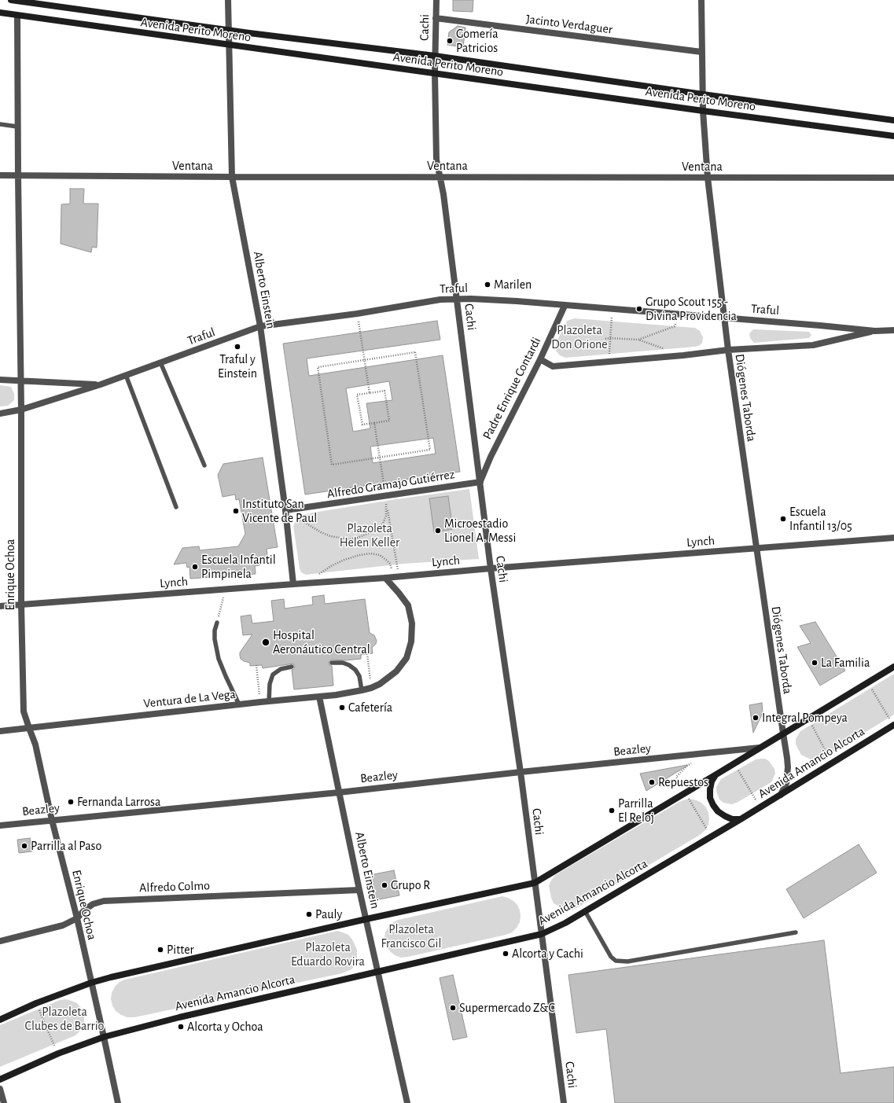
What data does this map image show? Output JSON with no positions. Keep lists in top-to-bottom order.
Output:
{
  "streets": {
    "main road": ["Avenida Perito Moreno", "Avenida Amancio Alcorta"],
    "street": [
      "Jacinto Verdaguer",
      "Cachi",
      "Ventana",
      "Traful",
      "Alberto Einstein",
      "Padre Enrique Contardi",
      "Diógenes Taborda",
      "Alfredo Gramajo Gutiérrez",
      "Lynch",
      "Enrique Ochoa",
      "Ventura de La Vega",
      "Beazley",
      "Alfredo Colmo"
    ]
  },
  "crossings": [
    ["Jacinto Verdaguer", "Cachi"],
    ["Jacinto Verdaguer", "Diógenes Taborda"],
    ["Cachi", "Avenida Perito Moreno"],
    ["Cachi", "Ventana"],
    ["Cachi", "Traful"],
    ["Cachi", "Padre Enrique Contardi"],
    ["Cachi", "Alfredo Gramajo Gutiérrez"],
    ["Cachi", "Lynch"],
    ["Cachi", "Beazley"],
    ["Cachi", "Avenida Amancio Alcorta"],
    ["Avenida Perito Moreno", "Alberto Einstein"],
    ["Avenida Perito Moreno", "Diógenes Taborda"],
    ["Avenida Perito Moreno", "Enrique Ochoa"],
    ["Ventana", "Alberto Einstein"],
    ["Ventana", "Diógenes Taborda"],
    ["Ventana", "Enrique Ochoa"],
    ["Traful", "Alberto Einstein"],
    ["Traful", "Padre Enrique Contardi"],
    ["Traful", "Diógenes Taborda"],
    ["Traful", "Enrique Ochoa"],
    ["Alberto Einstein", "Alfredo Gramajo Gutiérrez"],
    ["Alberto Einstein", "Lynch"],
    ["Alberto Einstein", "Ventura de La Vega"],
    ["Alberto Einstein", "Beazley"],
    ["Alberto Einstein", "Avenida Amancio Alcorta"],
    ["Alberto Einstein", "Alfredo Colmo"],
    ["Padre Enrique Contardi", "Alfredo Gramajo Gutiérrez"],
    ["Diógenes Taborda", "Lynch"],
    ["Diógenes Taborda", "Avenida Amancio Alcorta"],
    ["Lynch", "Enrique Ochoa"],
    ["Lynch", "Ventura de La Vega"],
    ["Enrique Ochoa", "Ventura de La Vega"],
    ["Enrique Ochoa", "Beazley"],
    ["Enrique Ochoa", "Avenida Amancio Alcorta"],
    ["Enrique Ochoa", "Alfredo Colmo"]
  ],
  "parks": [
    "Plazoleta Don Orione",
    "Plazoleta Helen Keller",
    "Plazoleta Francisco Gil",
    "Plazoleta Eduardo Rovira",
    "Plazoleta Clubes de Barrio"
  ],
  "places": [
    "Gomería Patricios",
    "Marilen",
    "Grupo Scout 155 - Divina Providencia",
    "Traful y Einstein",
    "Instituto San Vicente de Paul",
    "Escuela Infantil 13/05",
    "Microestadio Lionel A. Messi",
    "Escuela Infantil Pimpinela",
    "Hospital Aeronáutico Central",
    "La Familia",
    "Cafetería",
    "Integral Pompeya",
    "Repuestos",
    "Fernanda Larrosa",
    "Parrilla El Reloj",
    "Parrilla al Paso",
    "Grupo R",
    "Pauly",
    "Pitter",
    "Alcorta y Cachi",
    "Supermercado Z&C",
    "Alcorta y Ochoa"
  ]
}
